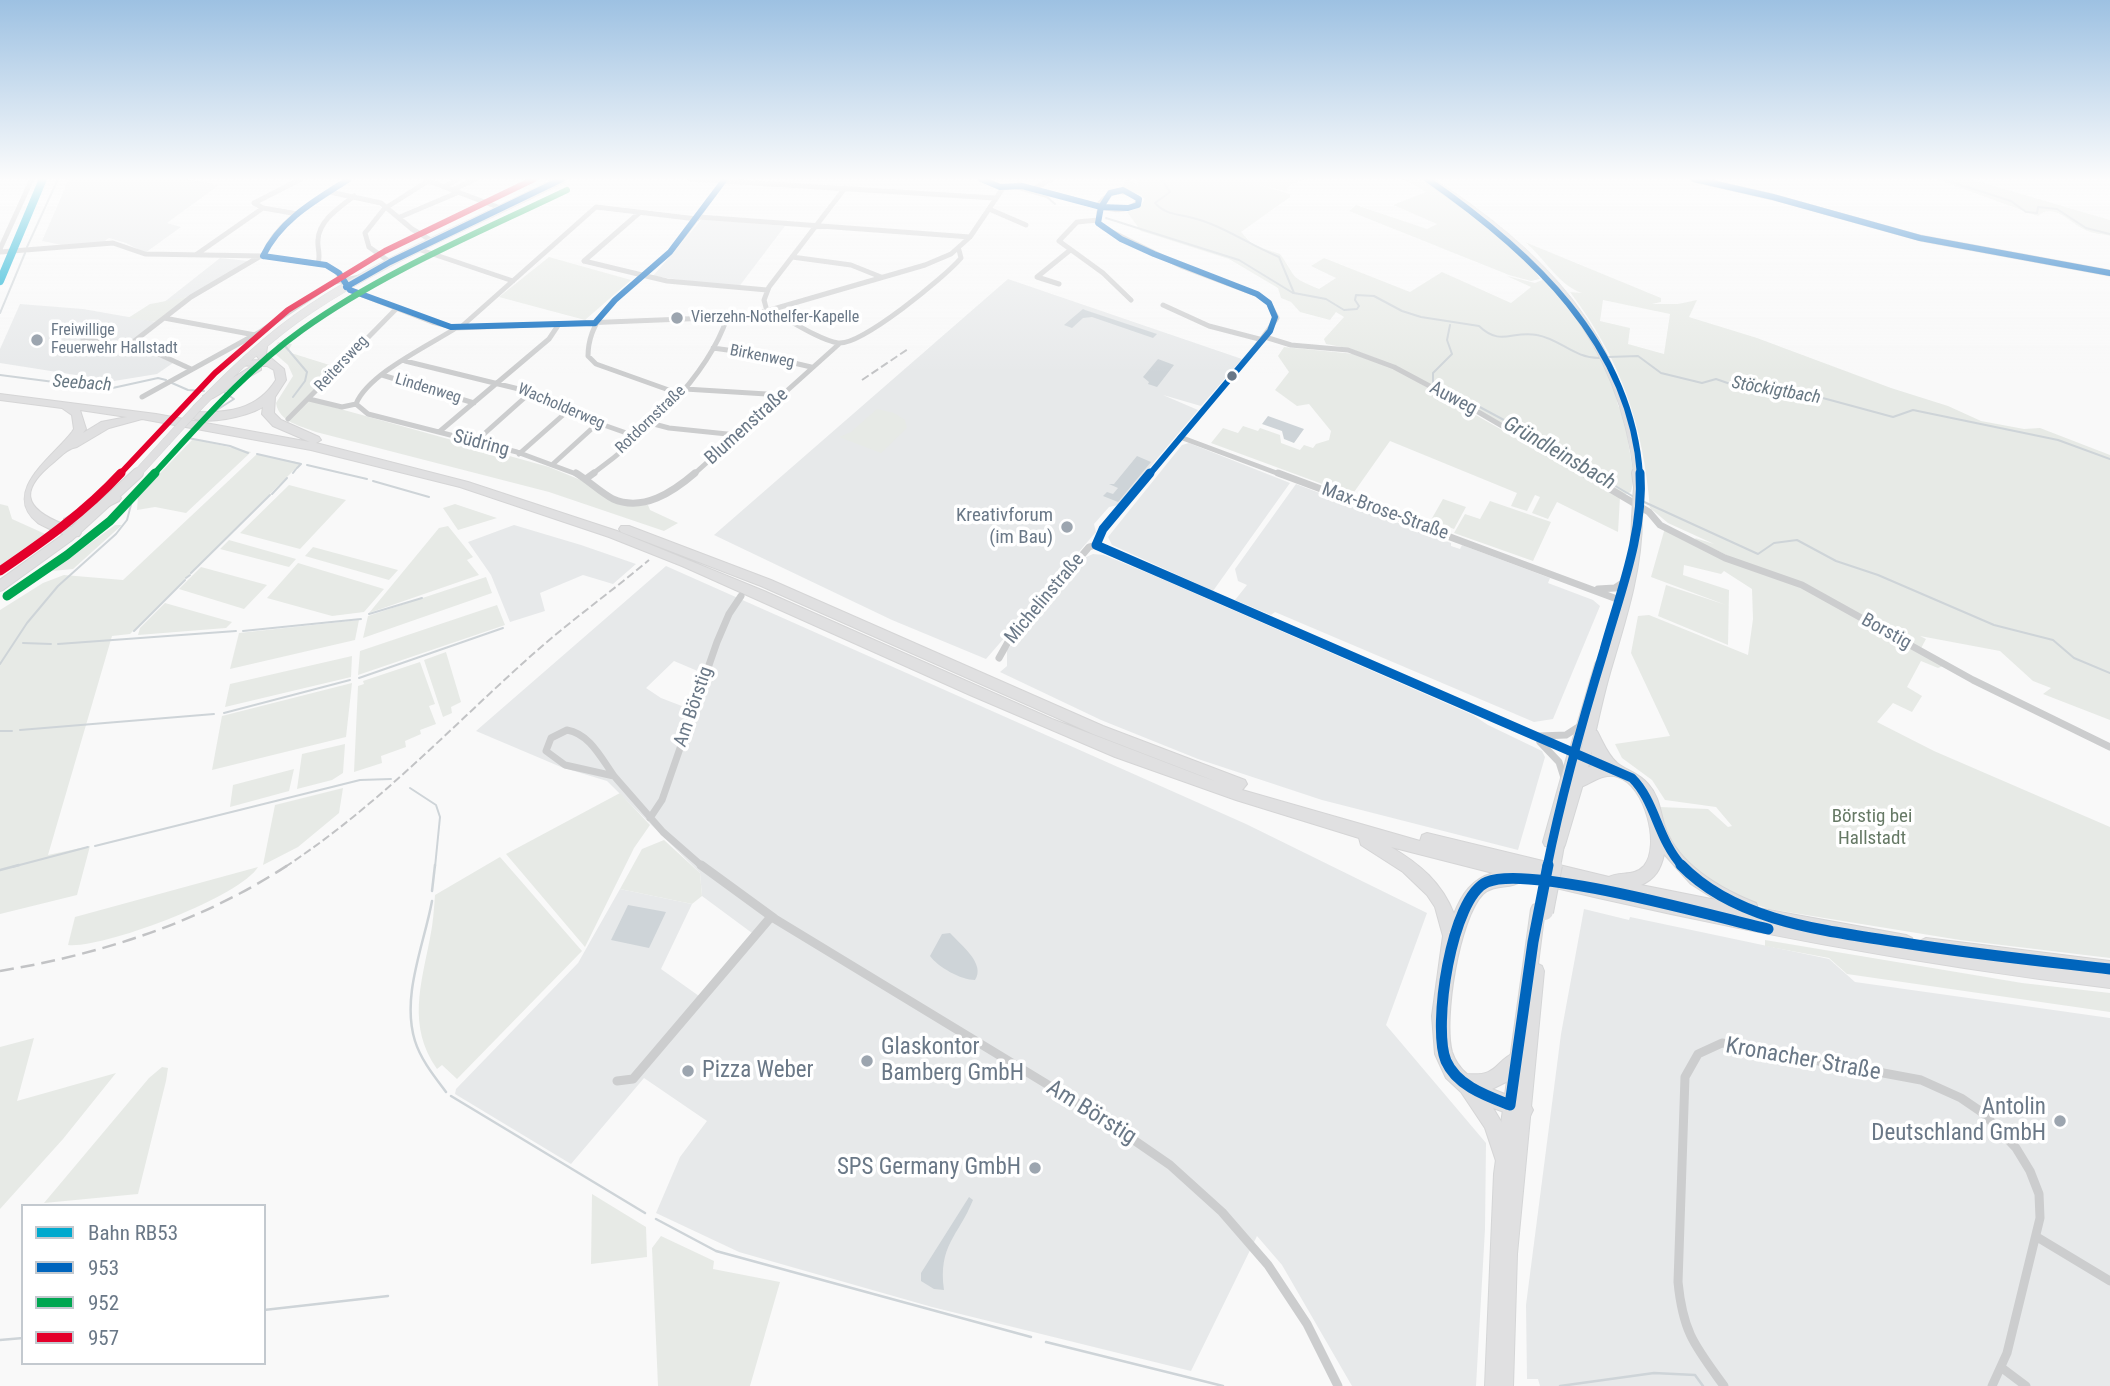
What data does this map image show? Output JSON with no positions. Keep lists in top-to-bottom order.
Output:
{
  "streets": {
    "street": [
      "Birkenweg",
      "Reitersweg",
      "Lindenweg",
      "Auweg",
      "Wacholderweg",
      "Rotdornstraße",
      "Blumenstraße",
      "Südring",
      "Max-Brose-Straße",
      "Michelinstraße",
      "Borstig",
      "Am Börstig",
      "Kronacher Straße"
    ]
  },
  "crossings": [
    ["Birkenweg", "Rotdornstraße"],
    ["Birkenweg", "Blumenstraße"],
    ["Reitersweg", "Südring"],
    ["Auweg", "Michelinstraße"],
    ["Auweg", "Borstig"],
    ["Wacholderweg", "Rotdornstraße"],
    ["Rotdornstraße", "Südring"],
    ["Blumenstraße", "Südring"],
    ["Max-Brose-Straße", "Michelinstraße"]
  ],
  "water": ["Seebach", "Stöckigtbach", "Gründleinsbach"],
  "parks": ["Börstig bei Hallstadt"],
  "places": [
    "Vierzehn-Nothelfer-Kapelle",
    "Freiwillige Feuerwehr Hallstadt",
    "Kreativforum (im Bau)",
    "Glaskontor Bamberg GmbH",
    "Pizza Weber",
    "Antolin Deutschland GmbH",
    "SPS Germany GmbH"
  ],
  "lines": [
    "rail line RB53",
    "transit line 953",
    "transit line 952",
    "transit line 957"
  ],
  "legend": [
    "Bahn RB53",
    "953",
    "952",
    "957"
  ]
}
